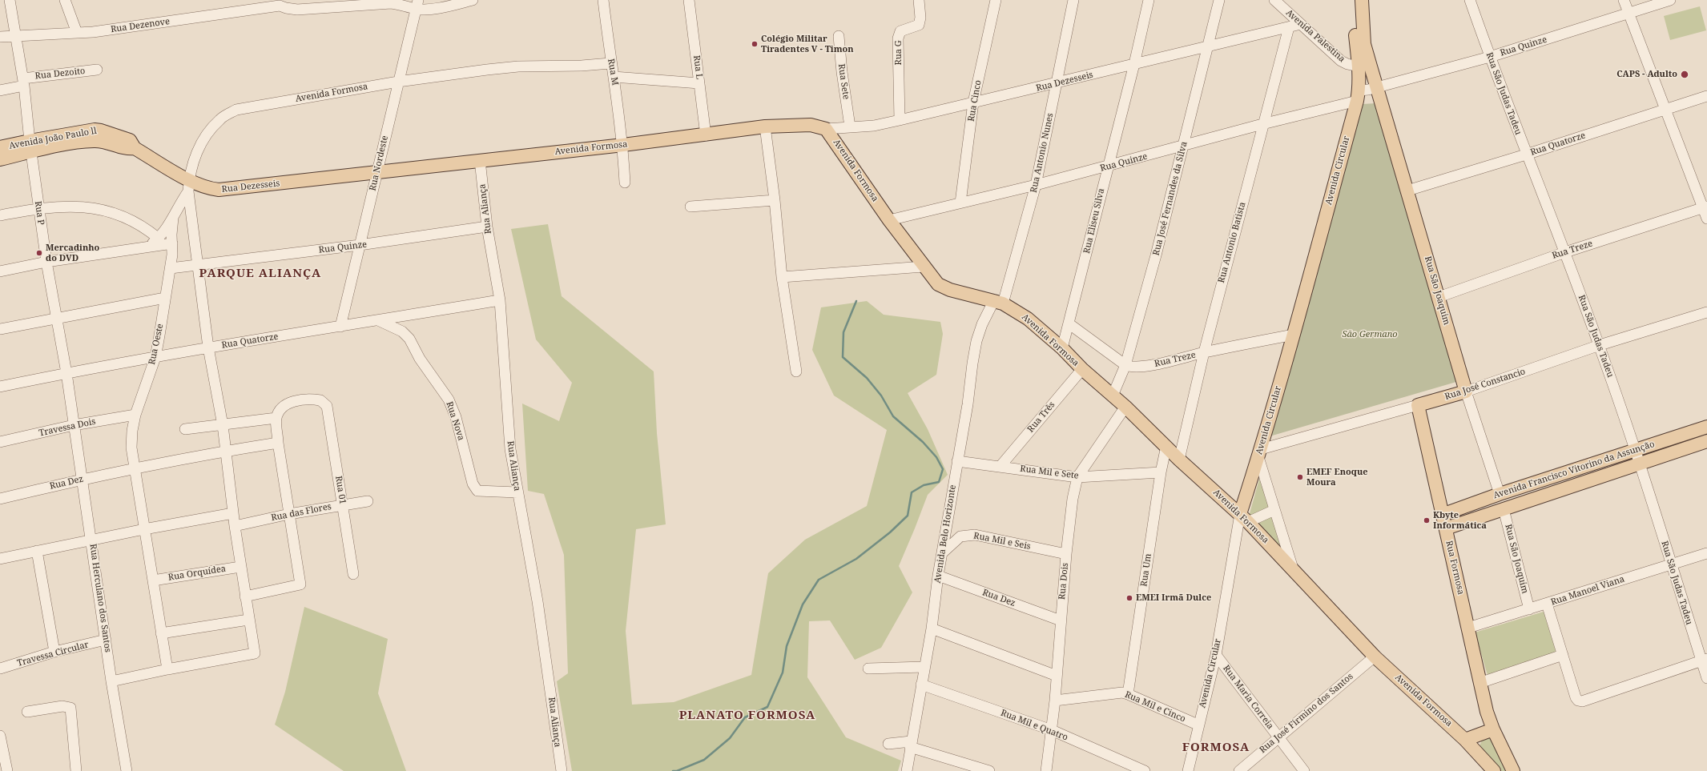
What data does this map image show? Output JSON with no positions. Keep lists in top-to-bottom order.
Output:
{
  "streets": {
    "main road": [
      "Rua Dezesseis",
      "Avenida Formosa",
      "Avenida João Paulo ll",
      "Avenida Circular",
      "Rua São Joaquim",
      "Rua José Constancio",
      "Avenida Francisco Vitorino da Assunção",
      "Rua Formosa"
    ],
    "street": [
      "Rua Dezenove",
      "Avenida Palestina",
      "Rua Quinze",
      "Rua G",
      "Rua L",
      "Rua M",
      "Rua Dezoito",
      "Rua Sete",
      "Rua São Judas Tadeu",
      "Rua Cinco",
      "Rua Quatorze",
      "Rua Antonio Nunes",
      "Rua Nordeste",
      "Rua José Fernandes da Silva",
      "Rua Aliança",
      "Rua P",
      "Rua Eliseu Silva",
      "Rua Antonio Batista",
      "Rua Treze",
      "Rua Oeste",
      "Rua Três",
      "Rua Nova",
      "Travessa Dois",
      "Rua Mil e Sete",
      "Rua Dez",
      "Rua 01",
      "Rua das Flores",
      "Avenida Belo Horizonte",
      "Rua Mil e Seis",
      "Rua Um",
      "Rua Orquídea",
      "Rua Dois",
      "Rua Manoel Viana",
      "Rua Herculano dos Santos",
      "Travessa Circular",
      "Rua Maria Correia",
      "Rua Mil e Cinco",
      "Rua José Firmino dos Santos",
      "Rua Mil e Quatro"
    ]
  },
  "crossings": [
    ["Rua Dezenove", "Rua P"],
    ["Avenida Palestina", "Rua Dezesseis"],
    ["Avenida Palestina", "Avenida Circular"],
    ["Rua Quinze", "Avenida Formosa"],
    ["Rua Quinze", "Rua São Judas Tadeu"],
    ["Rua Quinze", "Rua Cinco"],
    ["Rua Quinze", "Rua Antonio Nunes"],
    ["Rua Quinze", "Rua Nordeste"],
    ["Rua Quinze", "Avenida Circular"],
    ["Rua Quinze", "Rua José Fernandes da Silva"],
    ["Rua Quinze", "Rua Aliança"],
    ["Rua Quinze", "Rua Eliseu Silva"],
    ["Rua Quinze", "Rua Antonio Batista"],
    ["Rua Quinze", "Rua São Joaquim"],
    ["Rua Quinze", "Rua Oeste"],
    ["Rua G", "Rua Dezesseis"],
    ["Rua L", "Avenida Formosa"],
    ["Rua M", "Avenida Formosa"],
    ["Rua Dezoito", "Rua P"],
    ["Rua Sete", "Rua Dezesseis"],
    ["Rua Dezesseis", "Avenida Formosa"],
    ["Rua Dezesseis", "Rua Cinco"],
    ["Rua Dezesseis", "Avenida João Paulo ll"],
    ["Rua Dezesseis", "Rua Antonio Nunes"],
    ["Rua Dezesseis", "Rua Nordeste"],
    ["Rua Dezesseis", "Rua José Fernandes da Silva"],
    ["Rua Dezesseis", "Rua Eliseu Silva"],
    ["Rua Dezesseis", "Rua Antonio Batista"],
    ["Rua Dezesseis", "Rua Oeste"],
    ["Avenida Formosa", "Rua Antonio Nunes"],
    ["Avenida Formosa", "Rua Nordeste"],
    ["Avenida Formosa", "Avenida Circular"],
    ["Avenida Formosa", "Rua José Fernandes da Silva"],
    ["Avenida Formosa", "Rua Aliança"],
    ["Avenida Formosa", "Rua Eliseu Silva"],
    ["Avenida Formosa", "Rua Antonio Batista"],
    ["Avenida Formosa", "Rua Oeste"],
    ["Avenida Formosa", "Rua Três"],
    ["Avenida Formosa", "Avenida Belo Horizonte"],
    ["Avenida Formosa", "Rua Um"],
    ["Avenida Formosa", "Rua Dois"],
    ["Avenida Formosa", "Rua José Firmino dos Santos"],
    ["Rua São Judas Tadeu", "Rua Quatorze"],
    ["Rua São Judas Tadeu", "Rua Treze"],
    ["Rua São Judas Tadeu", "Rua José Constancio"],
    ["Rua São Judas Tadeu", "Avenida Francisco Vitorino da Assunção"],
    ["Rua São Judas Tadeu", "Rua Manoel Viana"],
    ["Avenida João Paulo ll", "Rua P"],
    ["Rua Quatorze", "Rua Nordeste"],
    ["Rua Quatorze", "Rua Aliança"],
    ["Rua Quatorze", "Rua P"],
    ["Rua Quatorze", "Rua São Joaquim"],
    ["Rua Quatorze", "Rua Oeste"],
    ["Rua Quatorze", "Rua Nova"],
    ["Rua Antonio Nunes", "Avenida Belo Horizonte"],
    ["Avenida Circular", "Rua Treze"],
    ["Avenida Circular", "Rua José Constancio"],
    ["Avenida Circular", "Rua Maria Correia"],
    ["Avenida Circular", "Rua Mil e Cinco"],
    ["Rua José Fernandes da Silva", "Rua Treze"],
    ["Rua Aliança", "Rua Nova"],
    ["Rua P", "Travessa Dois"],
    ["Rua P", "Rua Herculano dos Santos"],
    ["Rua Antonio Batista", "Rua Treze"],
    ["Rua Treze", "Rua São Joaquim"],
    ["Rua São Joaquim", "Rua José Constancio"],
    ["Rua São Joaquim", "Avenida Francisco Vitorino da Assunção"],
    ["Rua São Joaquim", "Rua Manoel Viana"],
    ["Rua Oeste", "Travessa Dois"],
    ["Rua Oeste", "Rua Dez"],
    ["Rua Oeste", "Rua Orquídea"],
    ["Rua José Constancio", "Rua Formosa"],
    ["Rua Três", "Rua Mil e Sete"],
    ["Travessa Dois", "Rua Herculano dos Santos"],
    ["Avenida Francisco Vitorino da Assunção", "Rua Formosa"],
    ["Rua Mil e Sete", "Avenida Belo Horizonte"],
    ["Rua Mil e Sete", "Rua Um"],
    ["Rua Mil e Sete", "Rua Dois"],
    ["Rua Dez", "Avenida Belo Horizonte"],
    ["Rua Dez", "Rua Dois"],
    ["Rua Dez", "Rua Herculano dos Santos"],
    ["Rua 01", "Rua das Flores"],
    ["Avenida Belo Horizonte", "Rua Mil e Seis"],
    ["Avenida Belo Horizonte", "Rua Mil e Quatro"],
    ["Rua Mil e Seis", "Rua Dois"],
    ["Rua Formosa", "Rua Manoel Viana"],
    ["Rua Um", "Rua Mil e Cinco"],
    ["Rua Dois", "Rua Mil e Cinco"],
    ["Rua Dois", "Rua Mil e Quatro"],
    ["Rua Herculano dos Santos", "Travessa Circular"],
    ["Rua Maria Correia", "Rua José Firmino dos Santos"]
  ],
  "districts": ["PARQUE ALIANÇA", "PLANATO FORMOSA", "FORMOSA"],
  "parks": ["São Germano"],
  "places": [
    "Colégio Militar Tiradentes V - Timon",
    "CAPS - Adulto",
    "Mercadinho do DVD",
    "EMEF Enoque Moura",
    "Kbyte Informática",
    "EMEI Irmã Dulce"
  ]
}
